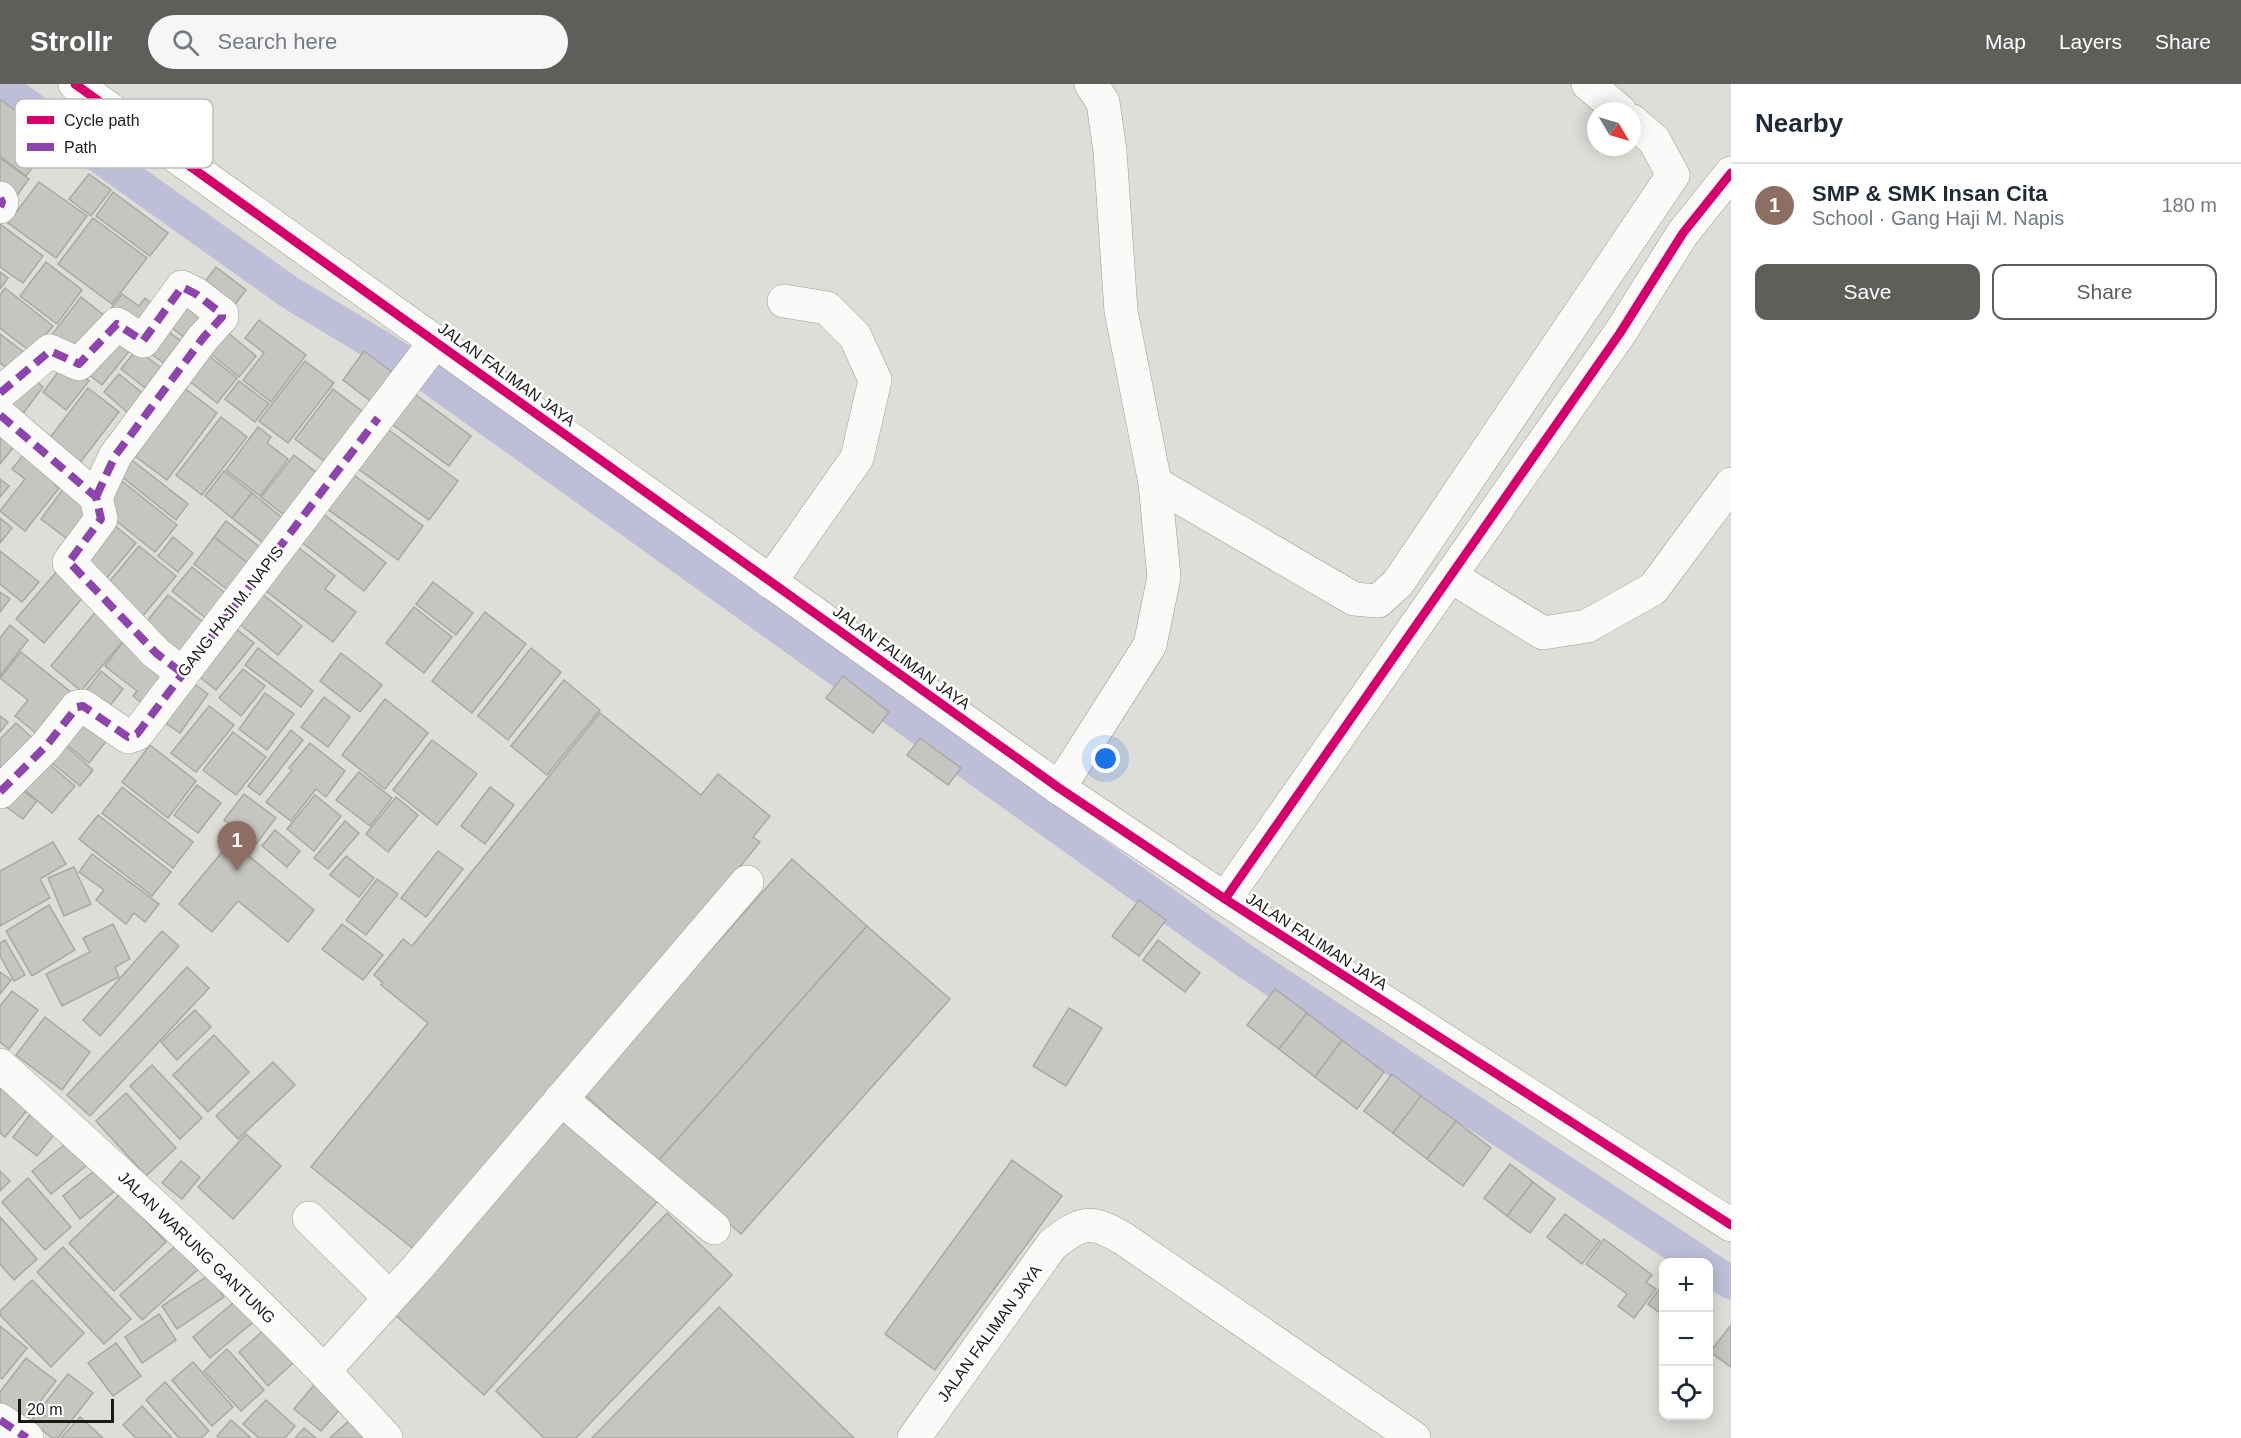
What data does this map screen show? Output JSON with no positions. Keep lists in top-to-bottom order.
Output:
{
  "streets": {
    "street": ["JALAN FALIMAN JAYA", "GANG HAJI M. NAPIS", "JALAN WARUNG GANTUNG"]
  },
  "crossings": [
    ["JALAN FALIMAN JAYA", "GANG HAJI M. NAPIS"]
  ],
  "legend": ["Cycle path", "Path"],
  "scale_bar": "20 m",
  "north": "bottom right",
  "page": {
    "header": "Strollr",
    "search": "Search here",
    "nav": ["Map", "Layers", "Share"],
    "heading": "Nearby",
    "list": [
      {
        "mark": "1",
        "name": "SMP & SMK Insan Cita",
        "note": "School · Gang Haji M. Napis",
        "value": "180 m"
      }
    ],
    "buttons": ["Save", "Share"],
    "pins": "1",
    "map_buttons": ["+", "−"],
    "scale": "20 m"
  }
}
